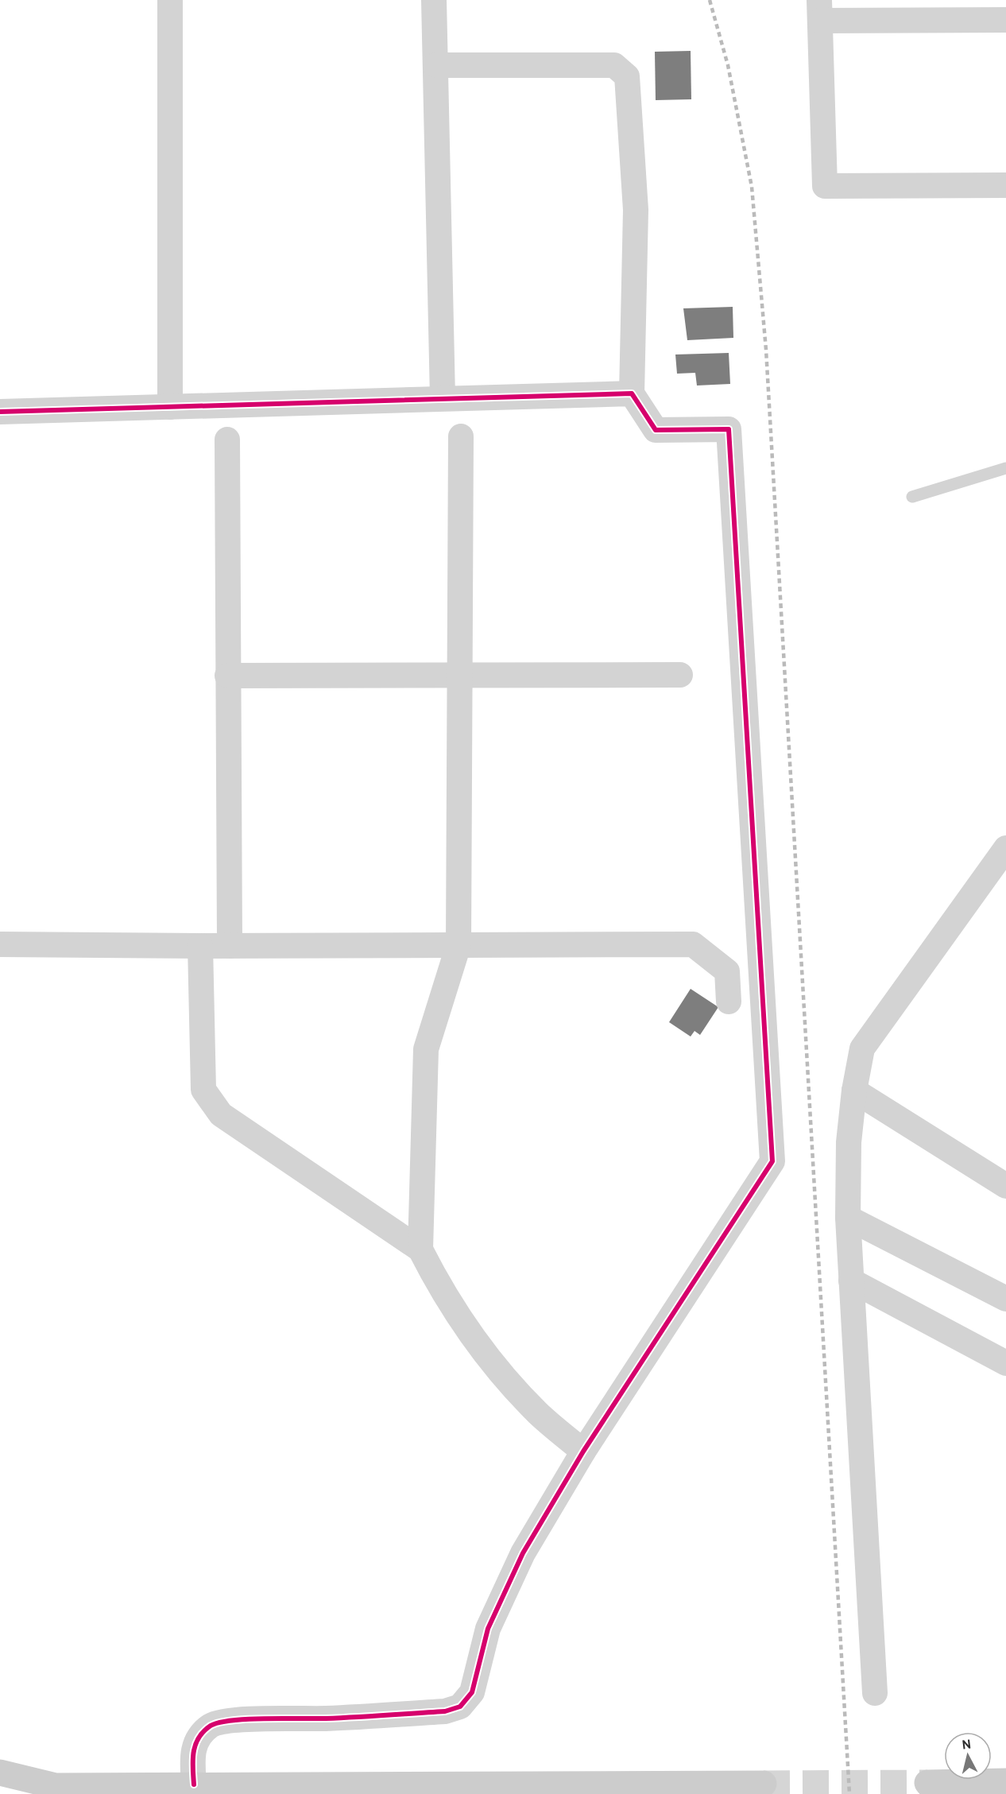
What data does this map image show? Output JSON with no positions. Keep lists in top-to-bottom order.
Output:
{
  "north": "top"
}
